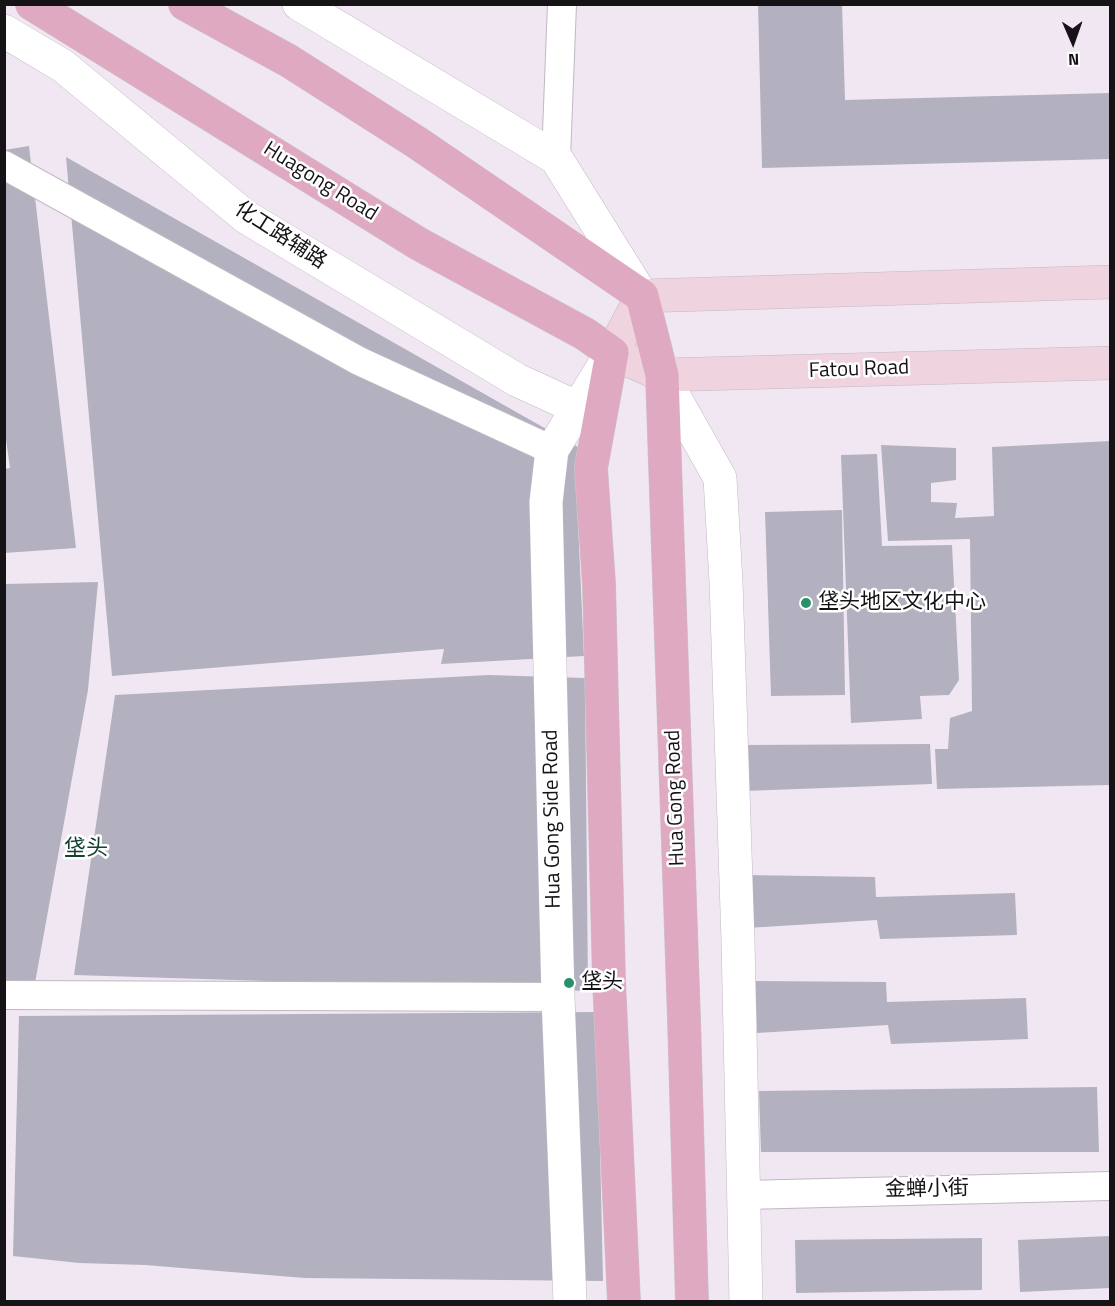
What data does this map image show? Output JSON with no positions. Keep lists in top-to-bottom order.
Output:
{
  "streets": {
    "main road": ["Huagong Road", "Fatou Road", "Hua Gong Road"],
    "street": ["化工路辅路", "Hua Gong Side Road", "金蝉小街"]
  },
  "crossings": [
    ["Huagong Road", "Fatou Road"],
    ["Huagong Road", "Hua Gong Side Road"],
    ["化工路辅路", "Hua Gong Side Road"],
    ["Fatou Road", "Hua Gong Road"],
    ["Fatou Road", "Hua Gong Side Road"]
  ],
  "districts": ["垡头"],
  "places": ["垡头地区文化中心", "垡头"],
  "north": "bottom"
}
